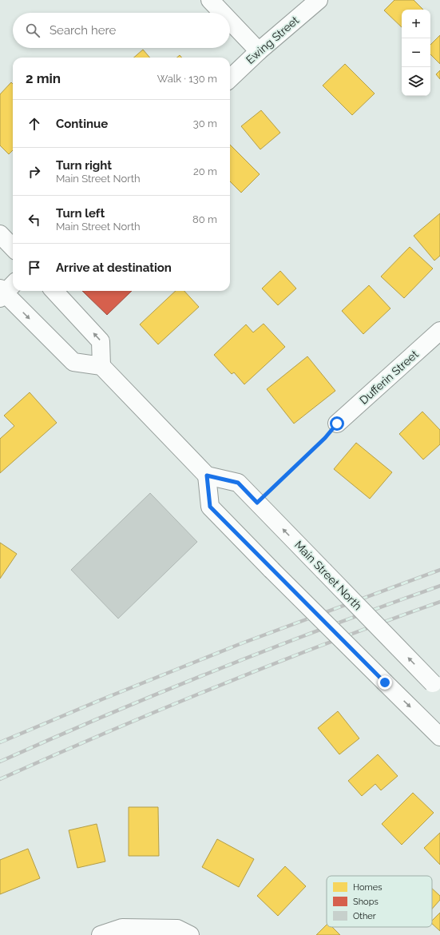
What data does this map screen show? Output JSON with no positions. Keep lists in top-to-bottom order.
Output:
{
  "streets": {
    "main road": ["Ewing Street", "Dufferin Street", "Main Street North"]
  },
  "legend": ["Homes", "Shops", "Other"],
  "page": {
    "map_buttons": ["+", "−"],
    "search": "Search here",
    "heading": ["2 min", "Walk · 130 m"],
    "list": [
      ["Continue", "30 m"],
      ["Turn right", "Main Street North", "20 m"],
      ["Turn left", "Main Street North", "80 m"],
      "Arrive at destination"
    ]
  }
}
